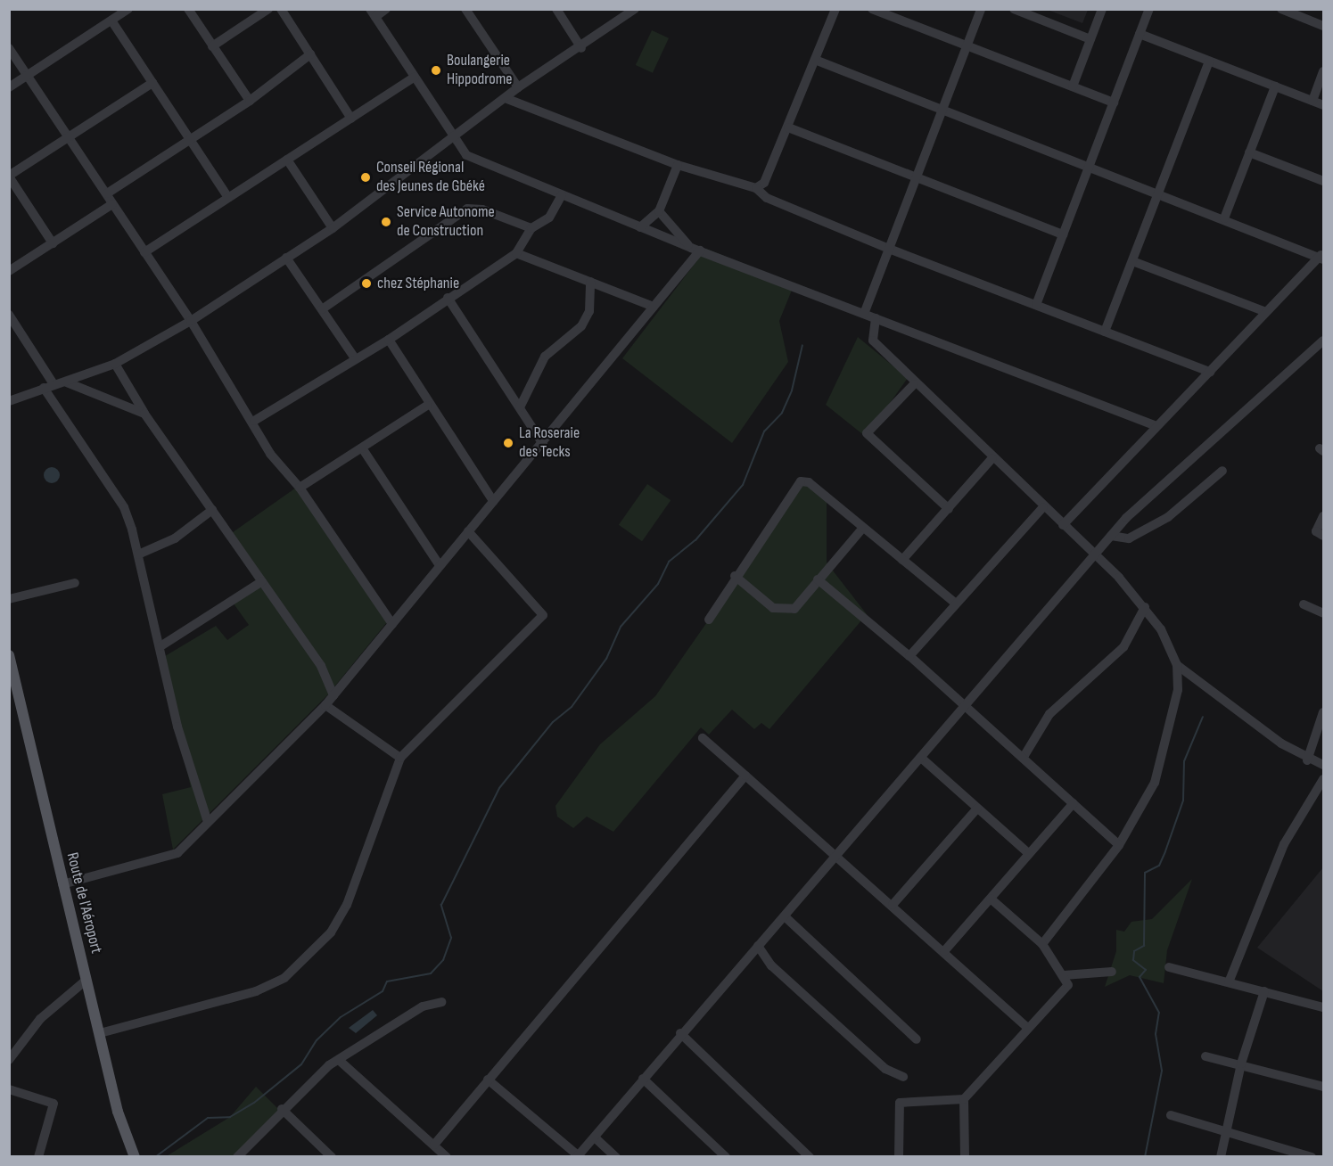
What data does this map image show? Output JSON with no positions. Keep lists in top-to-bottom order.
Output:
{
  "streets": {
    "main road": ["Route de l'Aéroport"]
  },
  "places": [
    "Boulangerie Hippodrome",
    "Conseil Régional des Jeunes de Gbéké",
    "Service Autonome de Construction",
    "chez Stéphanie",
    "La Roseraie des Tecks"
  ]
}
